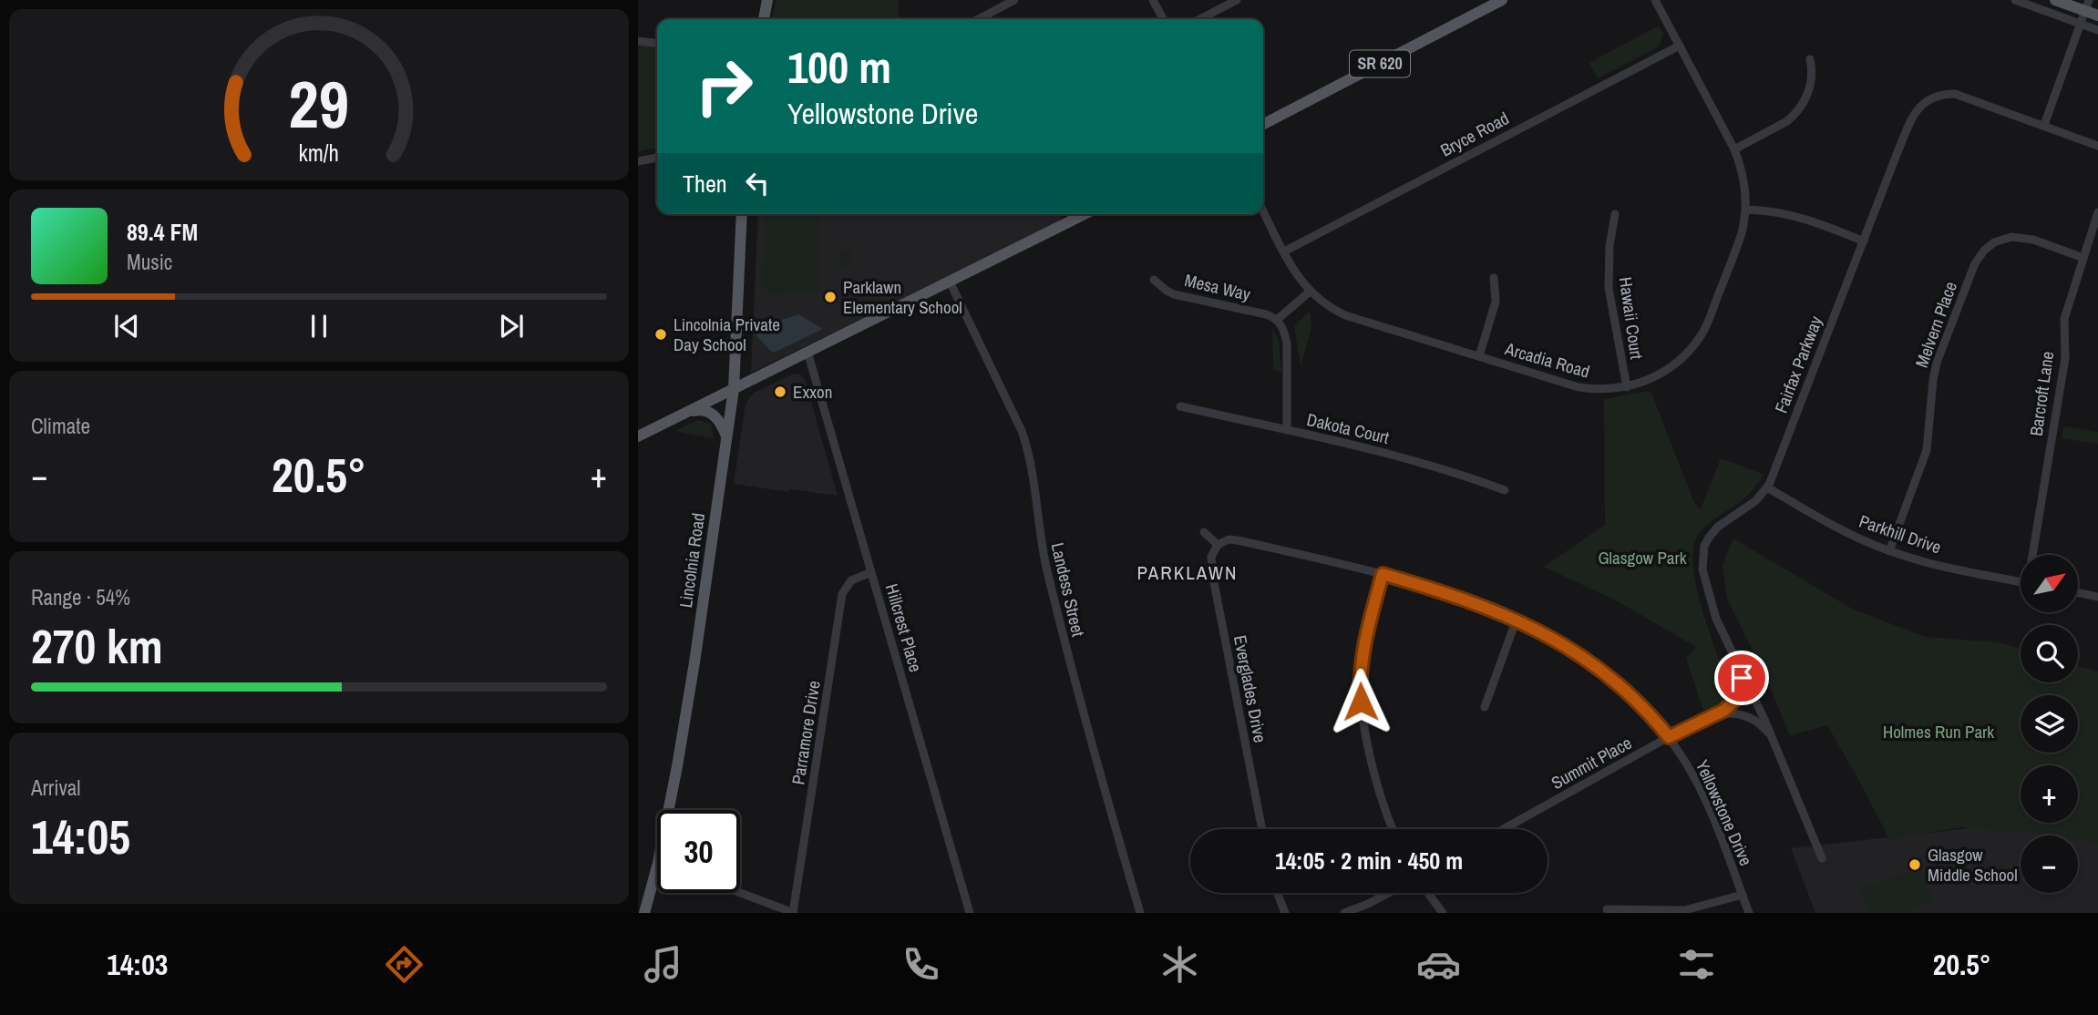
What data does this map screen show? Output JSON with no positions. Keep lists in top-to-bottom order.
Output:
{
  "streets": {
    "main road": ["SR 620", "Lincolnia Road"],
    "street": [
      "Bryce Road",
      "Mesa Way",
      "Hawaii Court",
      "Melvern Place",
      "Arcadia Road",
      "Fairfax Parkway",
      "Barcroft Lane",
      "Dakota Court",
      "Parkhill Drive",
      "Landess Street",
      "Hillcrest Place",
      "Everglades Drive",
      "Parramore Drive",
      "Summit Place",
      "Yellowstone Drive"
    ]
  },
  "crossings": [
    ["Bryce Road", "Arcadia Road"],
    ["Hawaii Court", "Arcadia Road"],
    ["Melvern Place", "Barcroft Lane"],
    ["Melvern Place", "Parkhill Drive"],
    ["Fairfax Parkway", "Parkhill Drive"],
    ["Fairfax Parkway", "Summit Place"],
    ["Hillcrest Place", "Parramore Drive"],
    ["Everglades Drive", "Yellowstone Drive"],
    ["Summit Place", "Yellowstone Drive"]
  ],
  "districts": ["PARKLAWN"],
  "parks": ["Glasgow Park", "Holmes Run Park"],
  "places": [
    "Parklawn Elementary School",
    "Lincolnia Private Day School",
    "Exxon",
    "Glasgow Middle School"
  ],
  "north": "top right",
  "page": {
    "turn": ["100 m", "Yellowstone Drive"],
    "then": "Then",
    "song": ["89.4 FM", "Music"],
    "tile": [
      "Climate",
      ["Range · 54%", "270 km"],
      ["Arrival", "14:05"]
    ],
    "heat": ["−", "20.5°", "+"],
    "map_buttons": ["+", "−"],
    "limit": "30",
    "trip": "14:05 · 2 min · 450 m",
    "tabs": ["14:03", "20.5°"],
    "gauge": ["29", "km/h"]
  }
}
